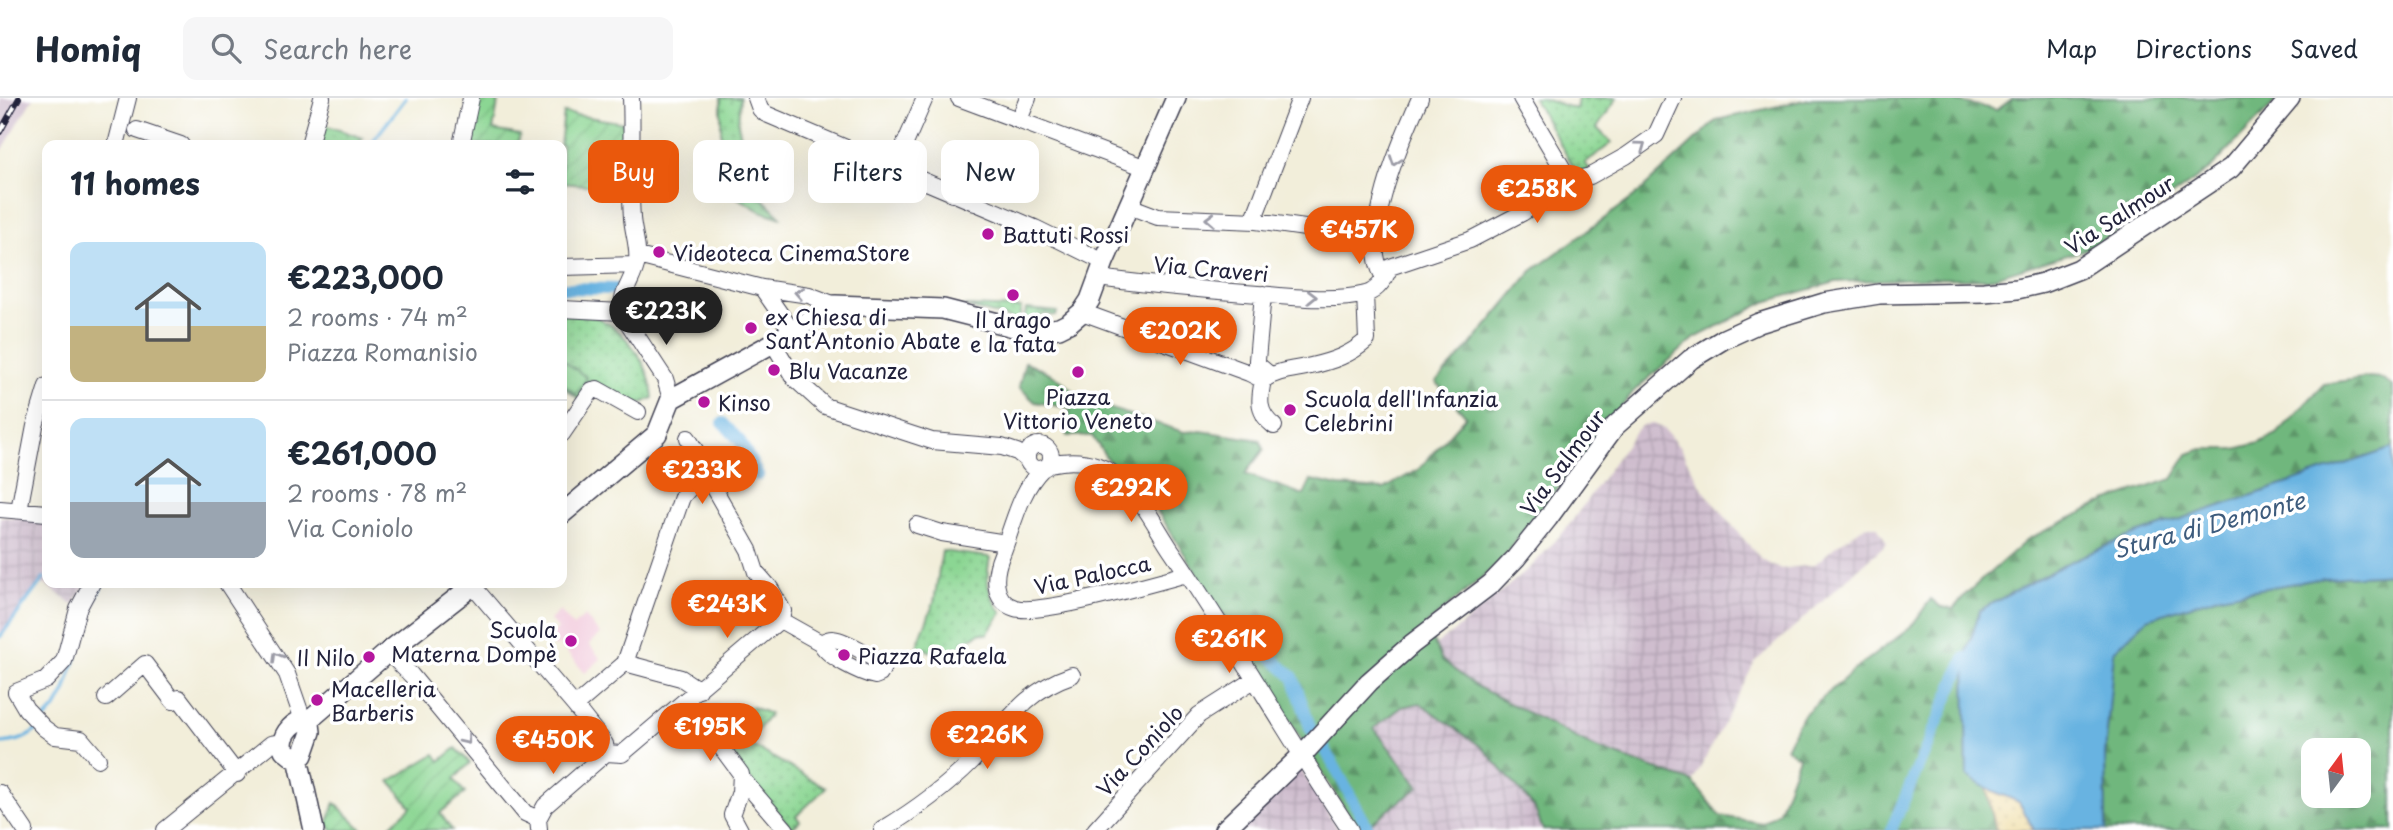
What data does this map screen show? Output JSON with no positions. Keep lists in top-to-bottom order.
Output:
{
  "streets": {
    "main road": ["Via Salmour"],
    "street": ["Via Craveri", "Via Palocca", "Via Coniolo"]
  },
  "crossings": [
    ["Via Salmour", "Via Palocca"],
    ["Via Palocca", "Via Coniolo"]
  ],
  "water": ["Stura di Demonte"],
  "places": [
    "Battuti Rossi",
    "Videoteca CinemaStore",
    "Il drago e la fata",
    "ex Chiesa di Sant’Antonio Abate",
    "Blu Vacanze",
    "Piazza Vittorio Veneto",
    "Kinso",
    "Scuola dell'Infanzia Celebrini",
    "Scuola Materna Dompè",
    "Piazza Rafaela",
    "Il Nilo",
    "Macelleria Barberis"
  ],
  "north": "top",
  "page": {
    "header": "Homiq",
    "search": "Search here",
    "nav": ["Map", "Directions", "Saved"],
    "chip": [
      "Buy",
      "Rent",
      "Filters",
      "New"
    ],
    "heading": "11 homes",
    "price": [
      "€258K",
      "€457K",
      "€223K",
      "€202K",
      "€233K",
      "€292K",
      "€243K",
      "€261K",
      "€195K",
      "€226K",
      "€450K"
    ],
    "list": [
      {
        "name": "€223,000",
        "note": "2 rooms · 74 m² · Piazza Romanisio"
      },
      {
        "name": "€261,000",
        "note": "2 rooms · 78 m² · Via Coniolo"
      }
    ]
  }
}
